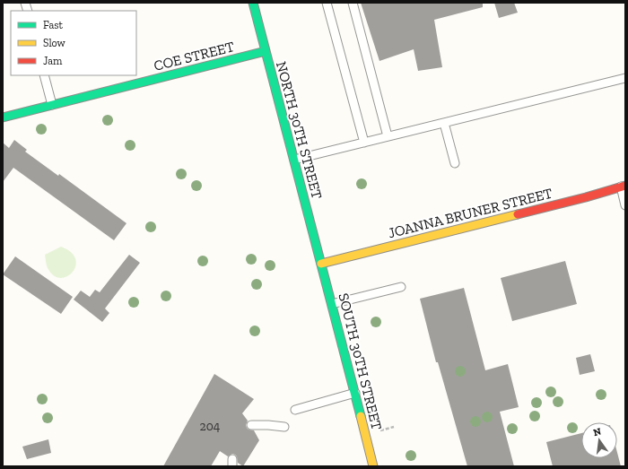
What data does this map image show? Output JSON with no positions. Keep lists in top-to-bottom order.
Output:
{
  "streets": {
    "street": [
      "COE STREET",
      "NORTH 30TH STREET",
      "JOANNA BRUNER STREET",
      "SOUTH 30TH STREET"
    ]
  },
  "crossings": [
    ["COE STREET", "NORTH 30TH STREET"],
    ["NORTH 30TH STREET", "JOANNA BRUNER STREET"],
    ["NORTH 30TH STREET", "SOUTH 30TH STREET"],
    ["JOANNA BRUNER STREET", "SOUTH 30TH STREET"]
  ],
  "house_numbers": ["204"],
  "legend": ["Fast", "Slow", "Jam"],
  "north": "top"
}
